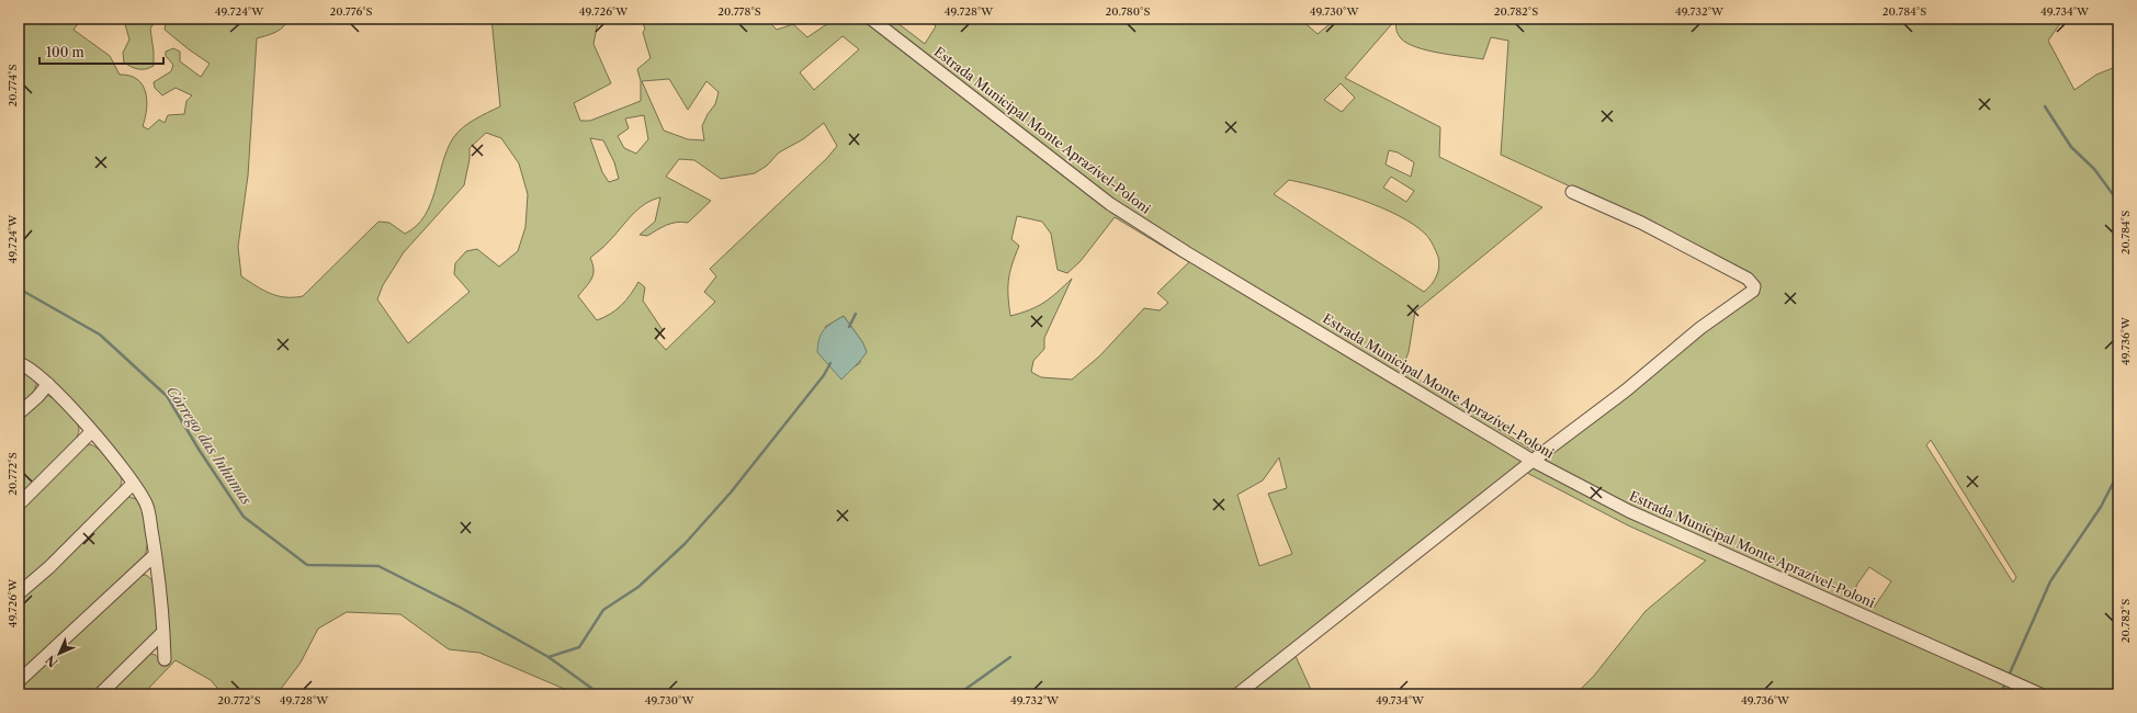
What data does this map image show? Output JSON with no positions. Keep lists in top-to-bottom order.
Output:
{
  "streets": {
    "street": ["Estrada Municipal Monte Aprazível-Poloni"]
  },
  "water": ["Córrego das Inhumas"],
  "scale_bar": "100 m",
  "north": "bottom left",
  "coordinates": [
    "49.724°W",
    "20.776°S",
    "49.726°W",
    "20.778°S",
    "49.728°W",
    "20.780°S",
    "49.730°W",
    "20.782°S",
    "49.732°W",
    "20.784°S",
    "49.734°W",
    "20.774°S",
    "49.736°W",
    "20.772°S"
  ]
}
